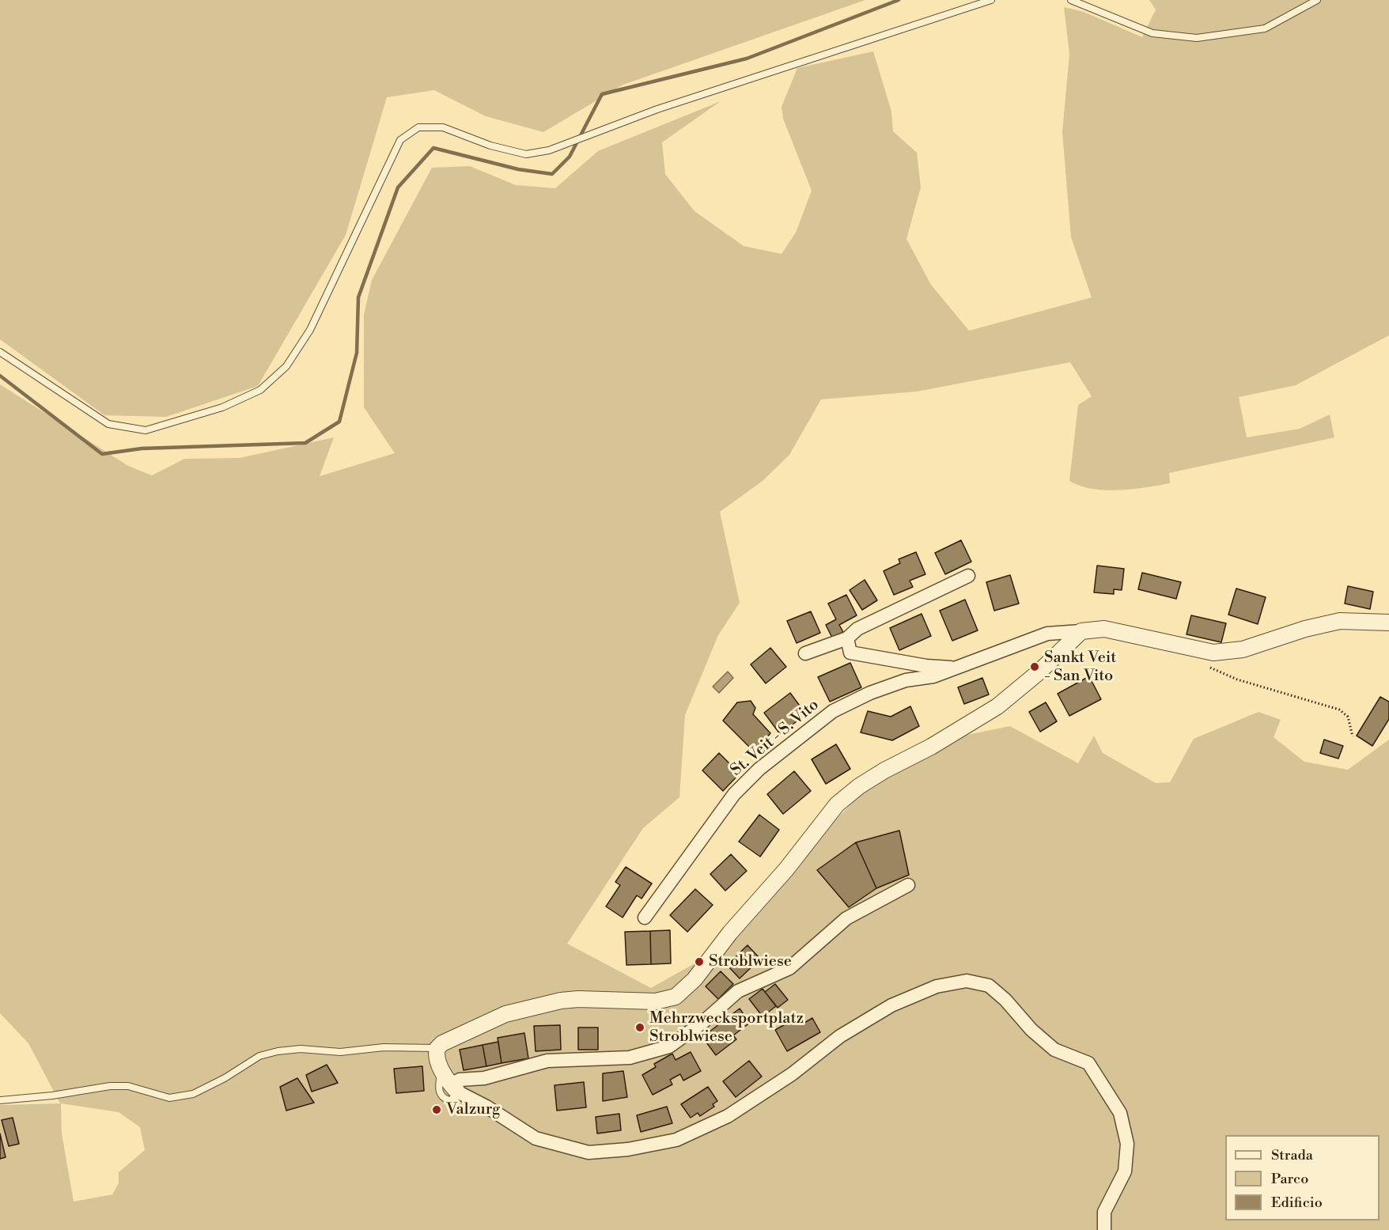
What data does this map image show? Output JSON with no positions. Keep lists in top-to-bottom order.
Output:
{
  "streets": {
    "street": ["St. Veit - S. Vito"]
  },
  "places": [
    "Sankt Veit - San Vito",
    "Stroblwiese",
    "Mehrzwecksportplatz Stroblwiese",
    "Valzurg"
  ],
  "legend": ["Strada", "Parco", "Edificio"]
}
